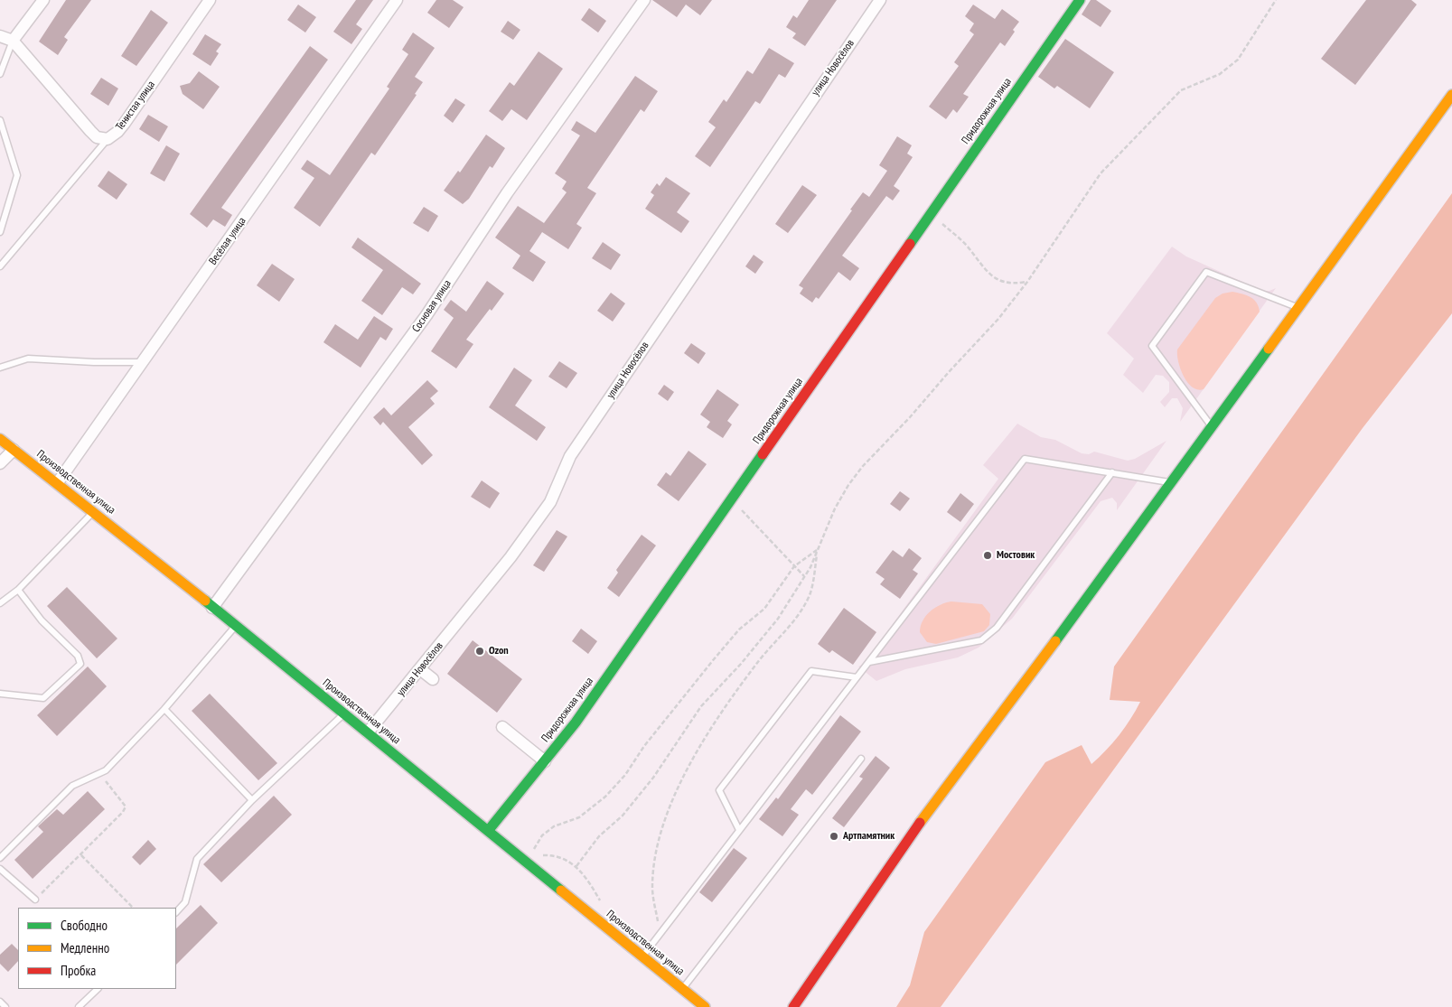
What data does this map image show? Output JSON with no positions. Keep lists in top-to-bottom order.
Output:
{
  "streets": {
    "street": [
      "улица Новосёлов",
      "Тенистая улица",
      "Придорожная улица",
      "Весёлая улица",
      "Сосновая улица",
      "Производственная улица"
    ]
  },
  "crossings": [
    ["улица Новосёлов", "Производственная улица"],
    ["Придорожная улица", "Производственная улица"],
    ["Весёлая улица", "Производственная улица"],
    ["Сосновая улица", "Производственная улица"]
  ],
  "places": ["Мостовик", "Ozon", "Артпамятник"],
  "legend": ["Свободно", "Медленно", "Пробка"]
}
